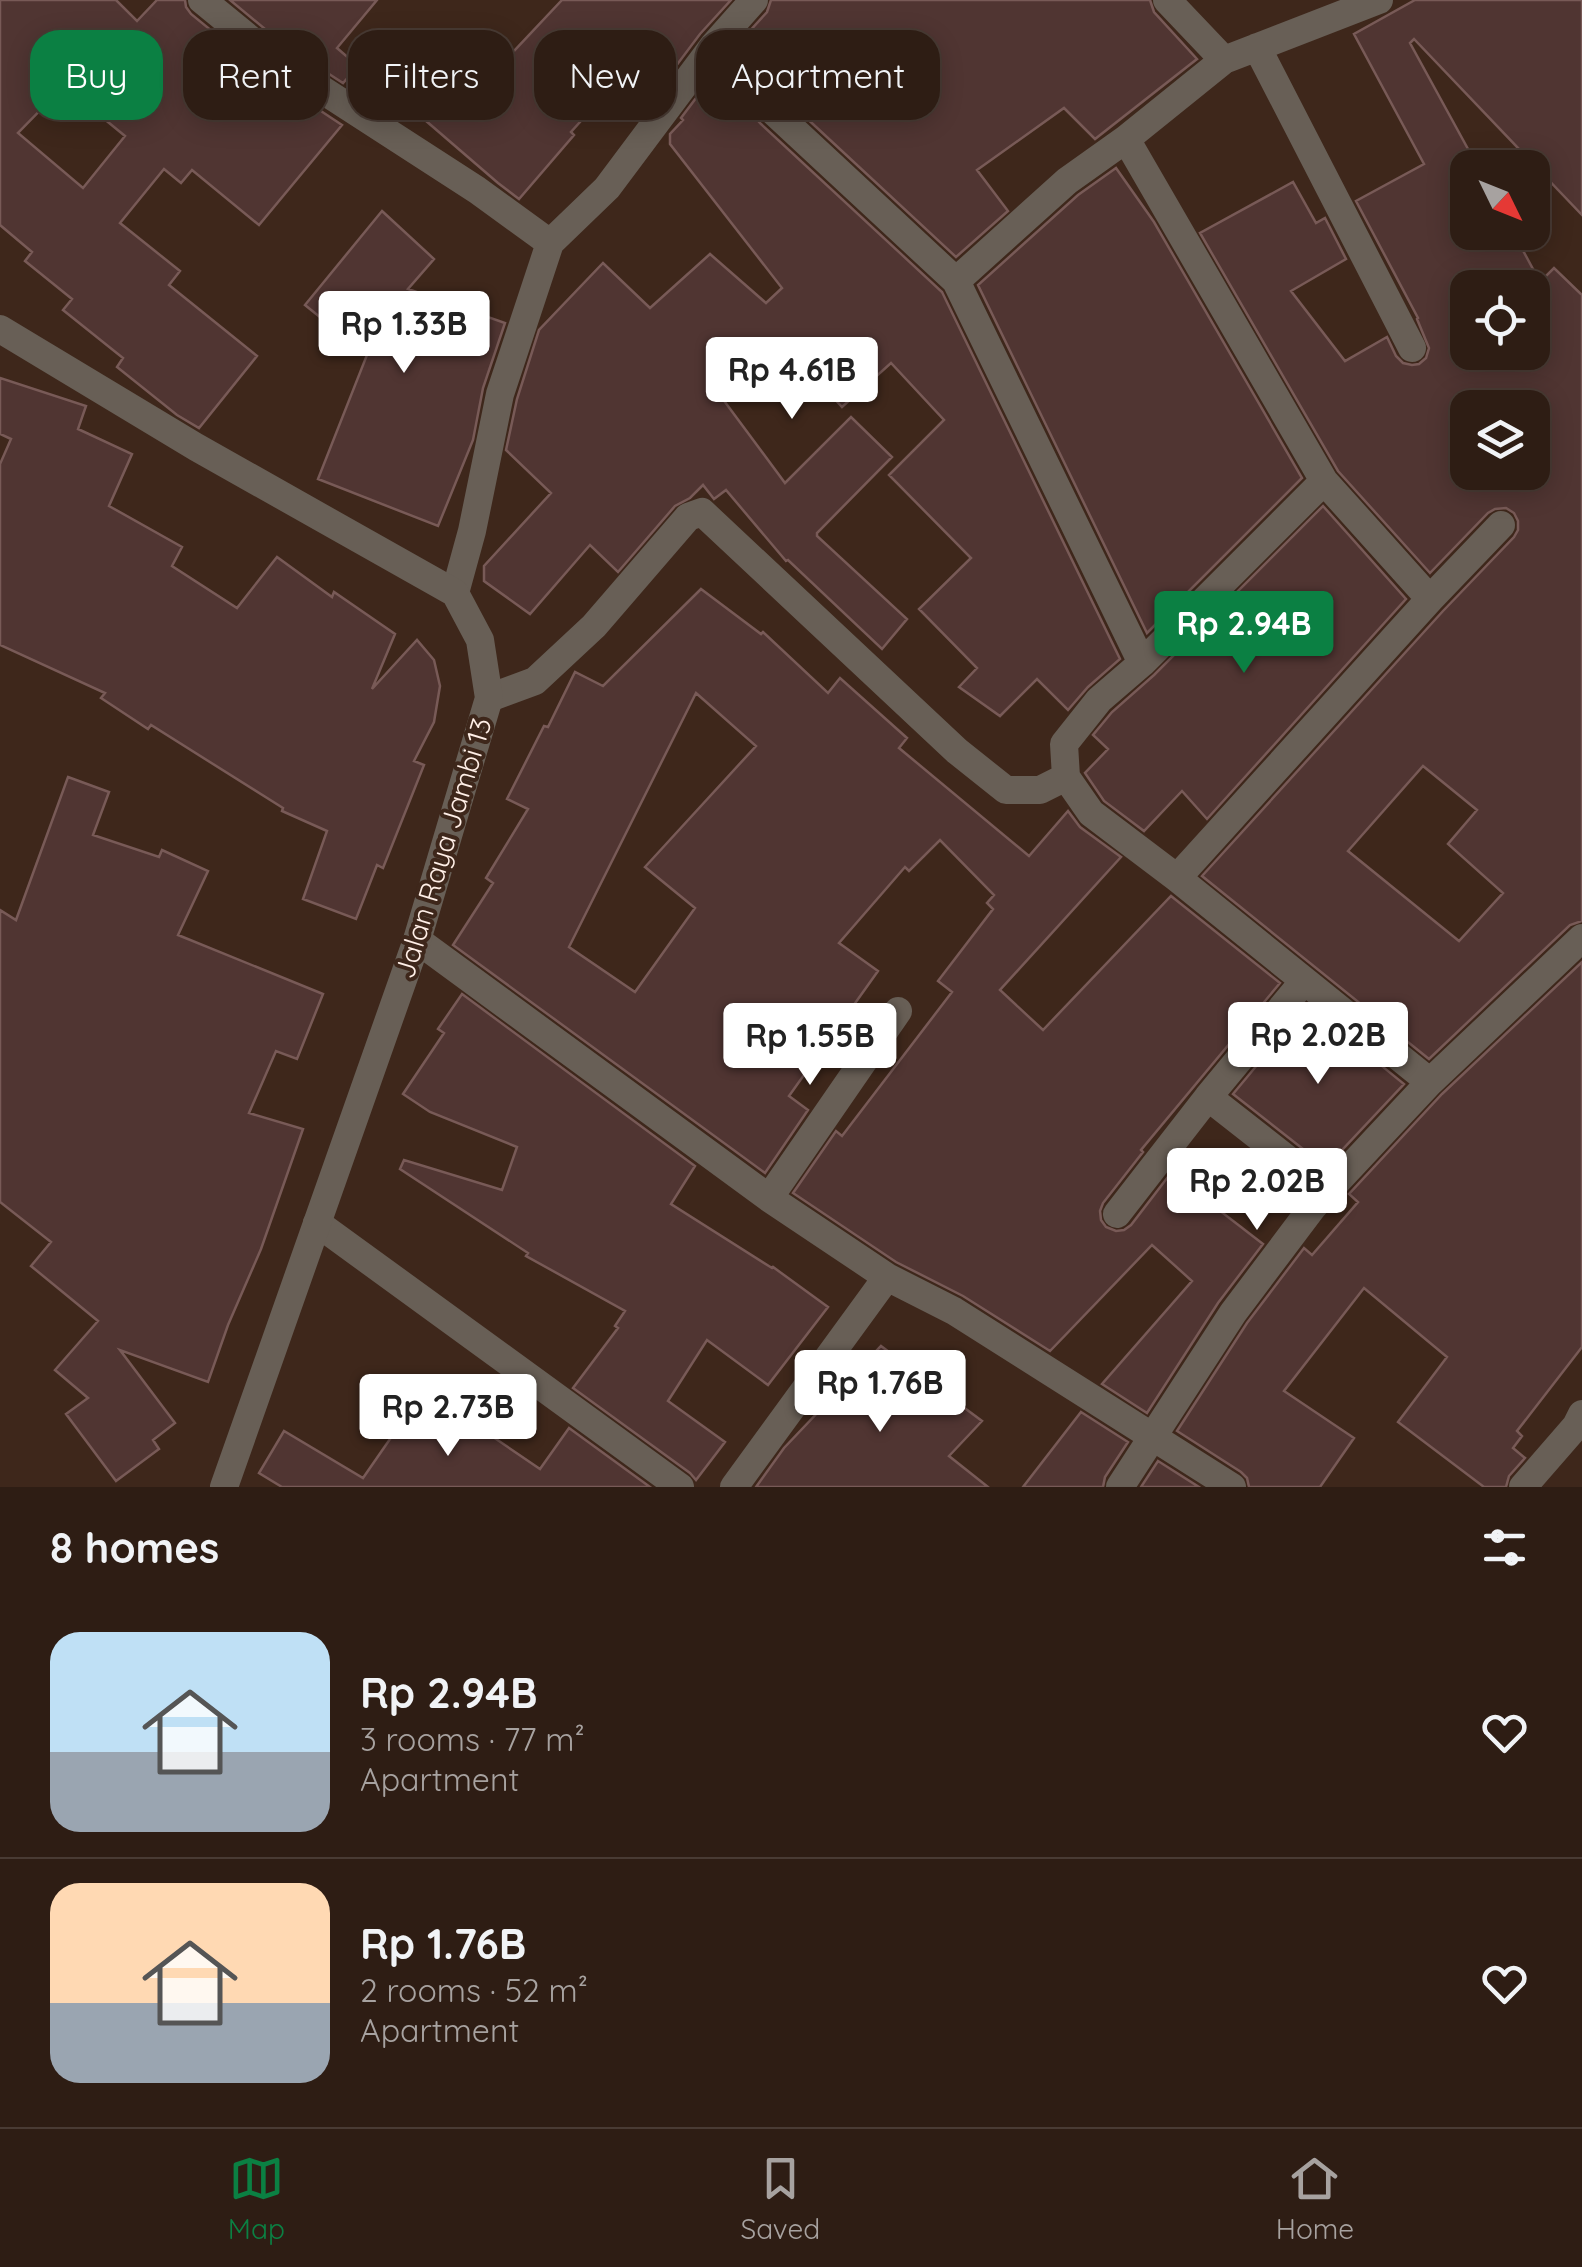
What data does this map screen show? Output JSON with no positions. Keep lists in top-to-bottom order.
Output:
{
  "streets": {
    "street": ["Jalan Raya Jambi 13"]
  },
  "north": "bottom right",
  "page": {
    "chip": [
      "Buy",
      "Rent",
      "Filters",
      "New",
      "Apartment"
    ],
    "price": [
      "Rp 1.33B",
      "Rp 4.61B",
      "Rp 2.94B",
      "Rp 2.02B",
      "Rp 1.55B",
      "Rp 2.02B",
      "Rp 1.76B",
      "Rp 2.73B"
    ],
    "heading": "8 homes",
    "list": [
      {
        "name": "Rp 2.94B",
        "note": "3 rooms · 77 m² · Apartment"
      },
      {
        "name": "Rp 1.76B",
        "note": "2 rooms · 52 m² · Apartment"
      }
    ],
    "tabs": ["Map", "Saved", "Home"]
  }
}
